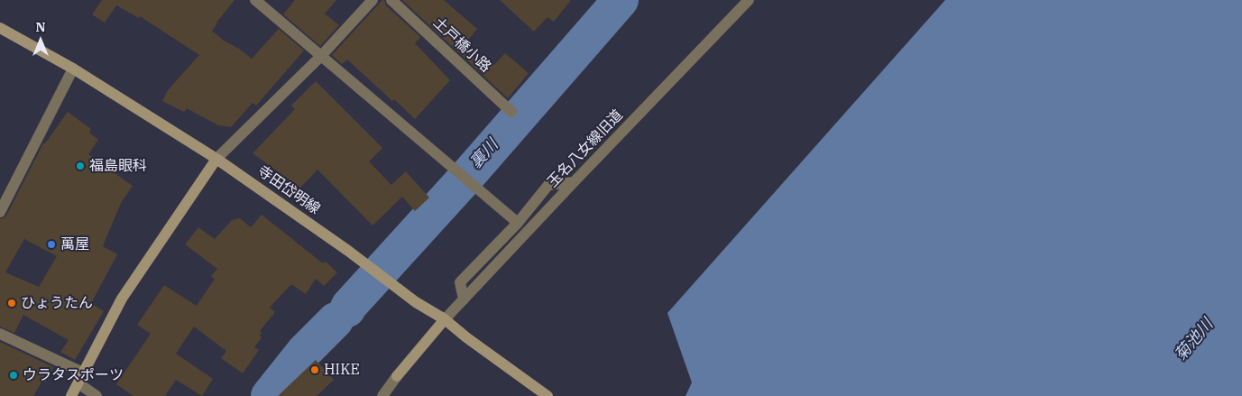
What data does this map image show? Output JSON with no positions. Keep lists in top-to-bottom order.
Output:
{
  "streets": {
    "main road": ["寺田岱明線"],
    "street": ["土戸橋小路", "玉名八女線旧道"]
  },
  "crossings": [
    ["玉名八女線旧道", "寺田岱明線"]
  ],
  "water": ["裏川", "菊池川"],
  "places": [
    "福島眼科",
    "萬屋",
    "ひょうたん",
    "HIKE",
    "ウラタスポーツ"
  ],
  "north": "top"
}
